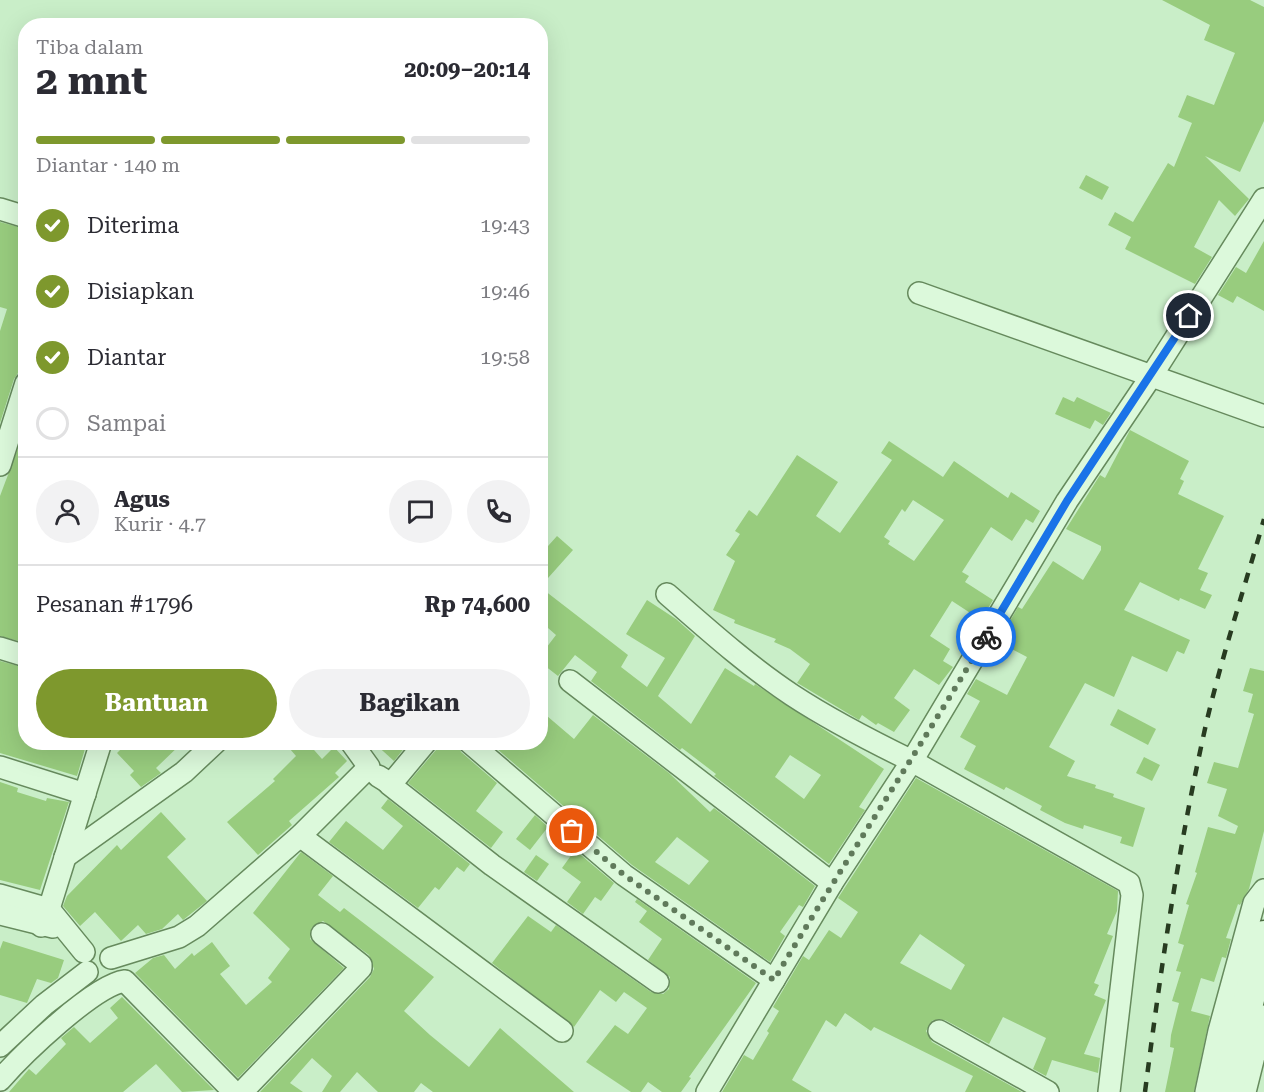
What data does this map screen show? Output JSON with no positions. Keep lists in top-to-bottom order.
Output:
{
  "page": {
    "heading": ["2 mnt", "Tiba dalam", "20:09–20:14"],
    "panel": [
      "Agus",
      "Kurir · 4.7",
      "Pesanan #1796",
      "Rp 74,600"
    ],
    "bar": "Diantar · 140 m",
    "list": [
      ["Diterima", "19:43"],
      ["Disiapkan", "19:46"],
      ["Diantar", "19:58"],
      "Sampai"
    ],
    "buttons": ["Bantuan", "Bagikan"]
  }
}
